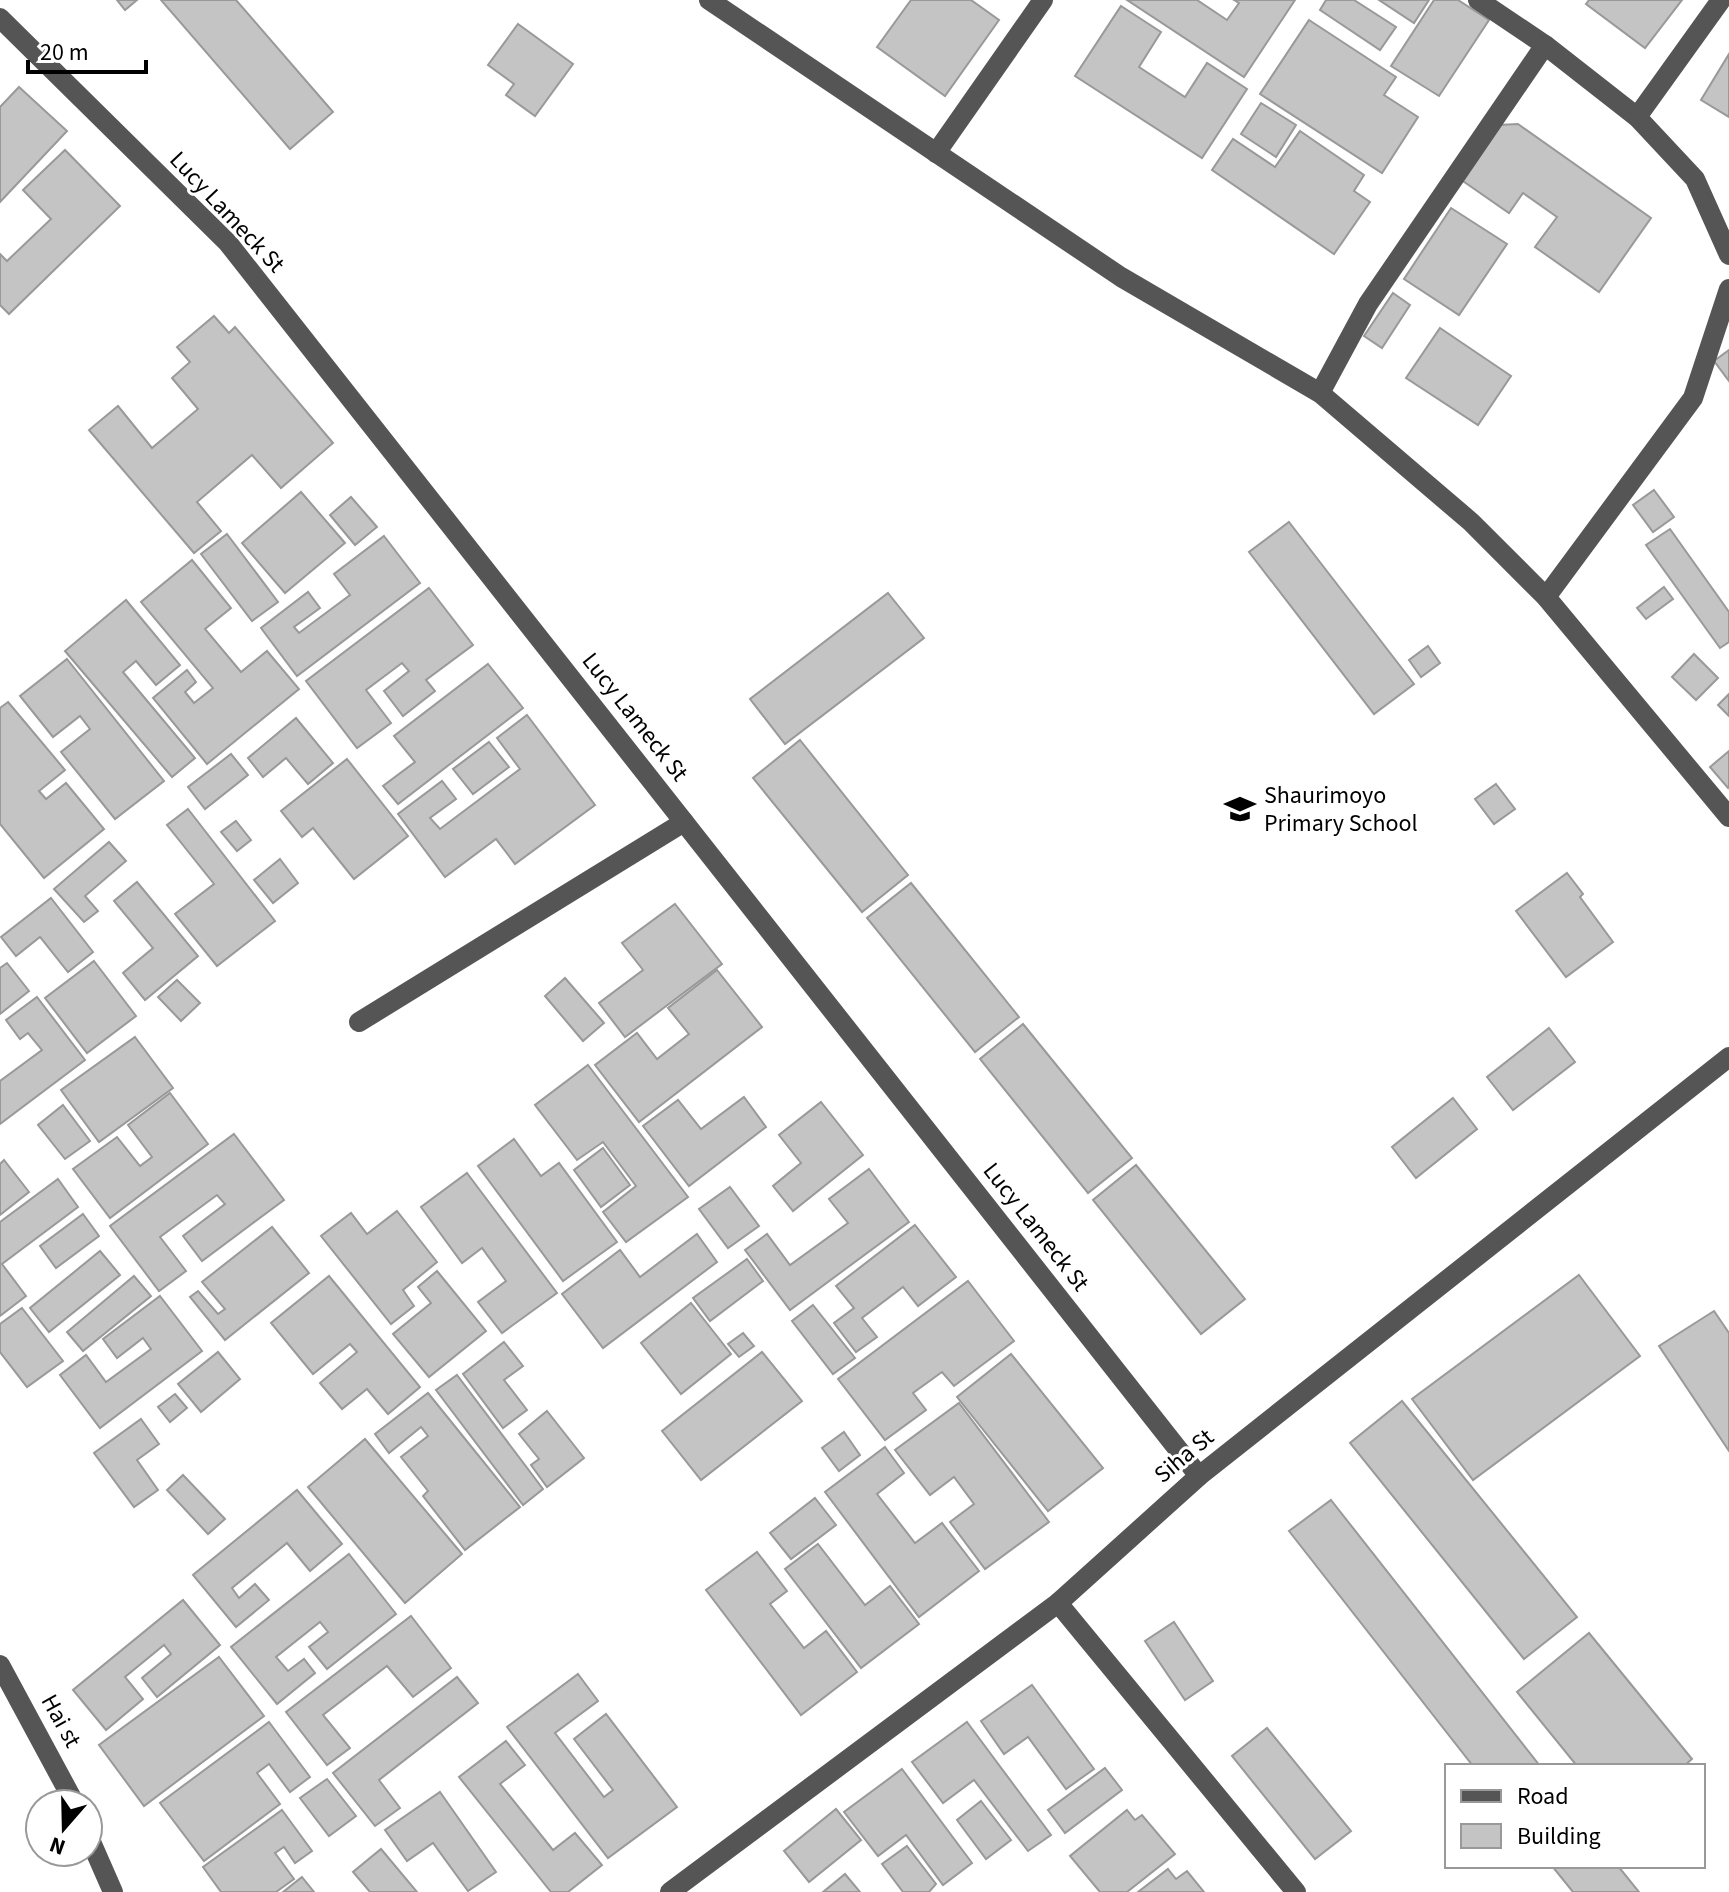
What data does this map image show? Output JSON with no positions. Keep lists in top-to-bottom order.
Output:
{
  "streets": {
    "street": ["Lucy Lameck St", "Siha St", "Hai st"]
  },
  "crossings": [
    ["Lucy Lameck St", "Siha St"]
  ],
  "places": {
    "school or university": ["Shaurimoyo Primary School"]
  },
  "legend": ["Road", "Building"],
  "scale_bar": "20 m",
  "north": "bottom"
}
